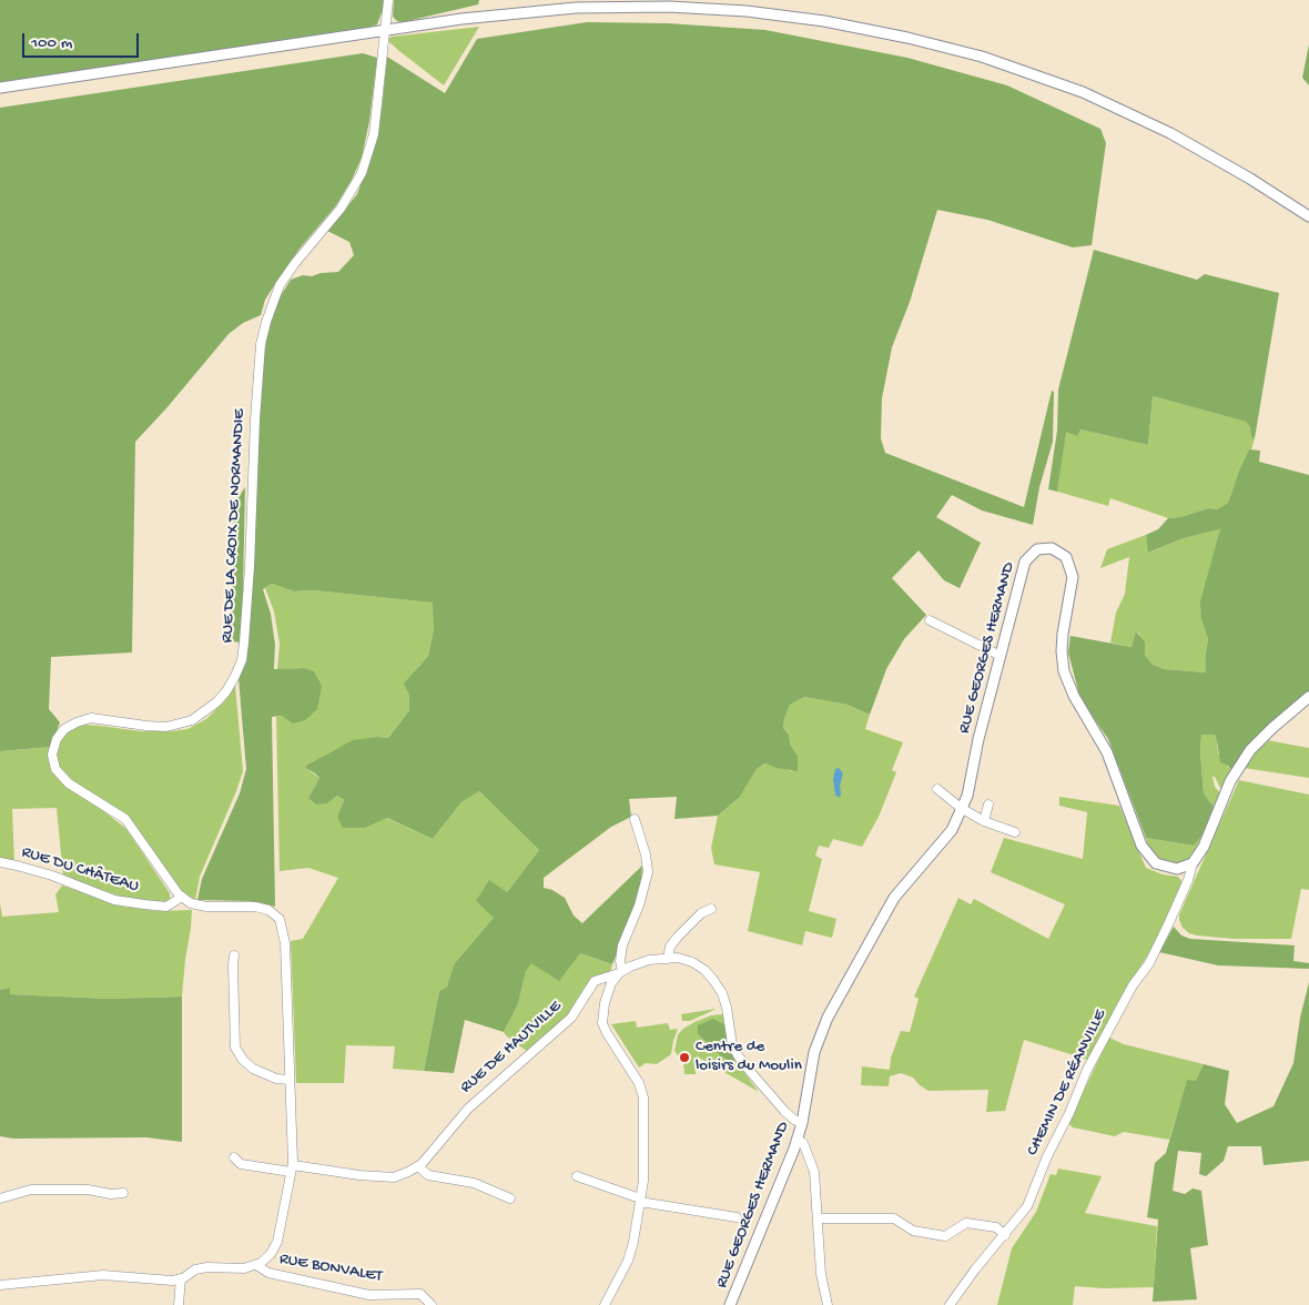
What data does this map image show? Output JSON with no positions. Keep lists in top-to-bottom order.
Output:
{
  "streets": {
    "street": [
      "RUE DE LA CROIX DE NORMANDIE",
      "RUE GEORGES HERMAND",
      "RUE DU CHÂTEAU",
      "RUE DE HAUTVILLE",
      "CHEMIN DE RÉANVILLE",
      "RUE BONVALET"
    ]
  },
  "crossings": [
    ["RUE DE LA CROIX DE NORMANDIE", "RUE DU CHÂTEAU"],
    ["RUE DE LA CROIX DE NORMANDIE", "RUE DE HAUTVILLE"],
    ["RUE DE LA CROIX DE NORMANDIE", "RUE BONVALET"],
    ["RUE GEORGES HERMAND", "RUE DE HAUTVILLE"],
    ["RUE GEORGES HERMAND", "CHEMIN DE RÉANVILLE"]
  ],
  "places": ["Centre de loisirs du Moulin"],
  "scale_bar": "100 m"
}
